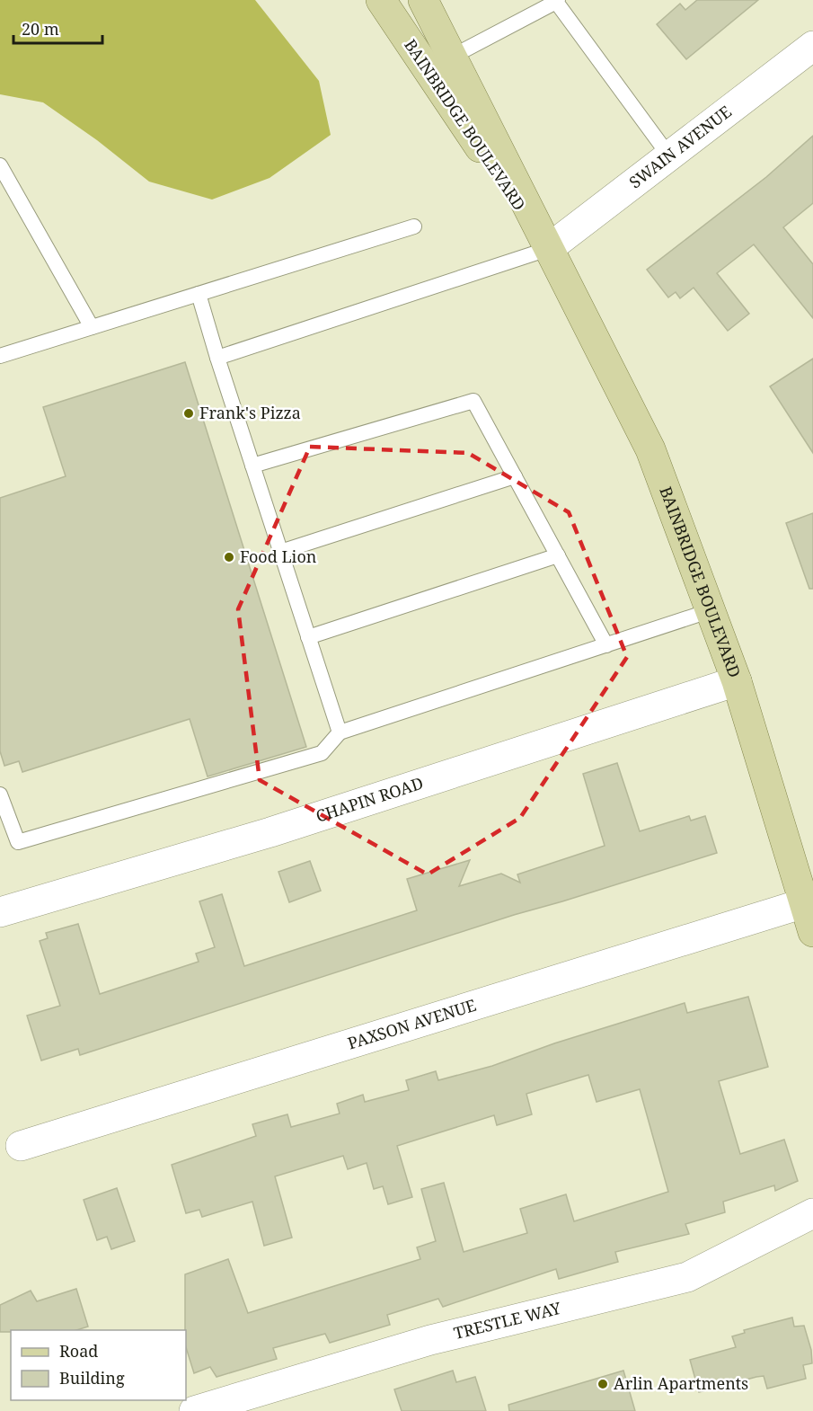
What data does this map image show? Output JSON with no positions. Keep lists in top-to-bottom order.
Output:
{
  "streets": {
    "main road": ["BAINBRIDGE BOULEVARD"],
    "street": [
      "SWAIN AVENUE",
      "CHAPIN ROAD",
      "PAXSON AVENUE",
      "TRESTLE WAY"
    ]
  },
  "crossings": [
    ["BAINBRIDGE BOULEVARD", "SWAIN AVENUE"],
    ["BAINBRIDGE BOULEVARD", "CHAPIN ROAD"],
    ["BAINBRIDGE BOULEVARD", "PAXSON AVENUE"]
  ],
  "places": ["Frank's Pizza", "Food Lion", "Arlin Apartments"],
  "legend": ["Road", "Building"],
  "scale_bar": "20 m"
}
